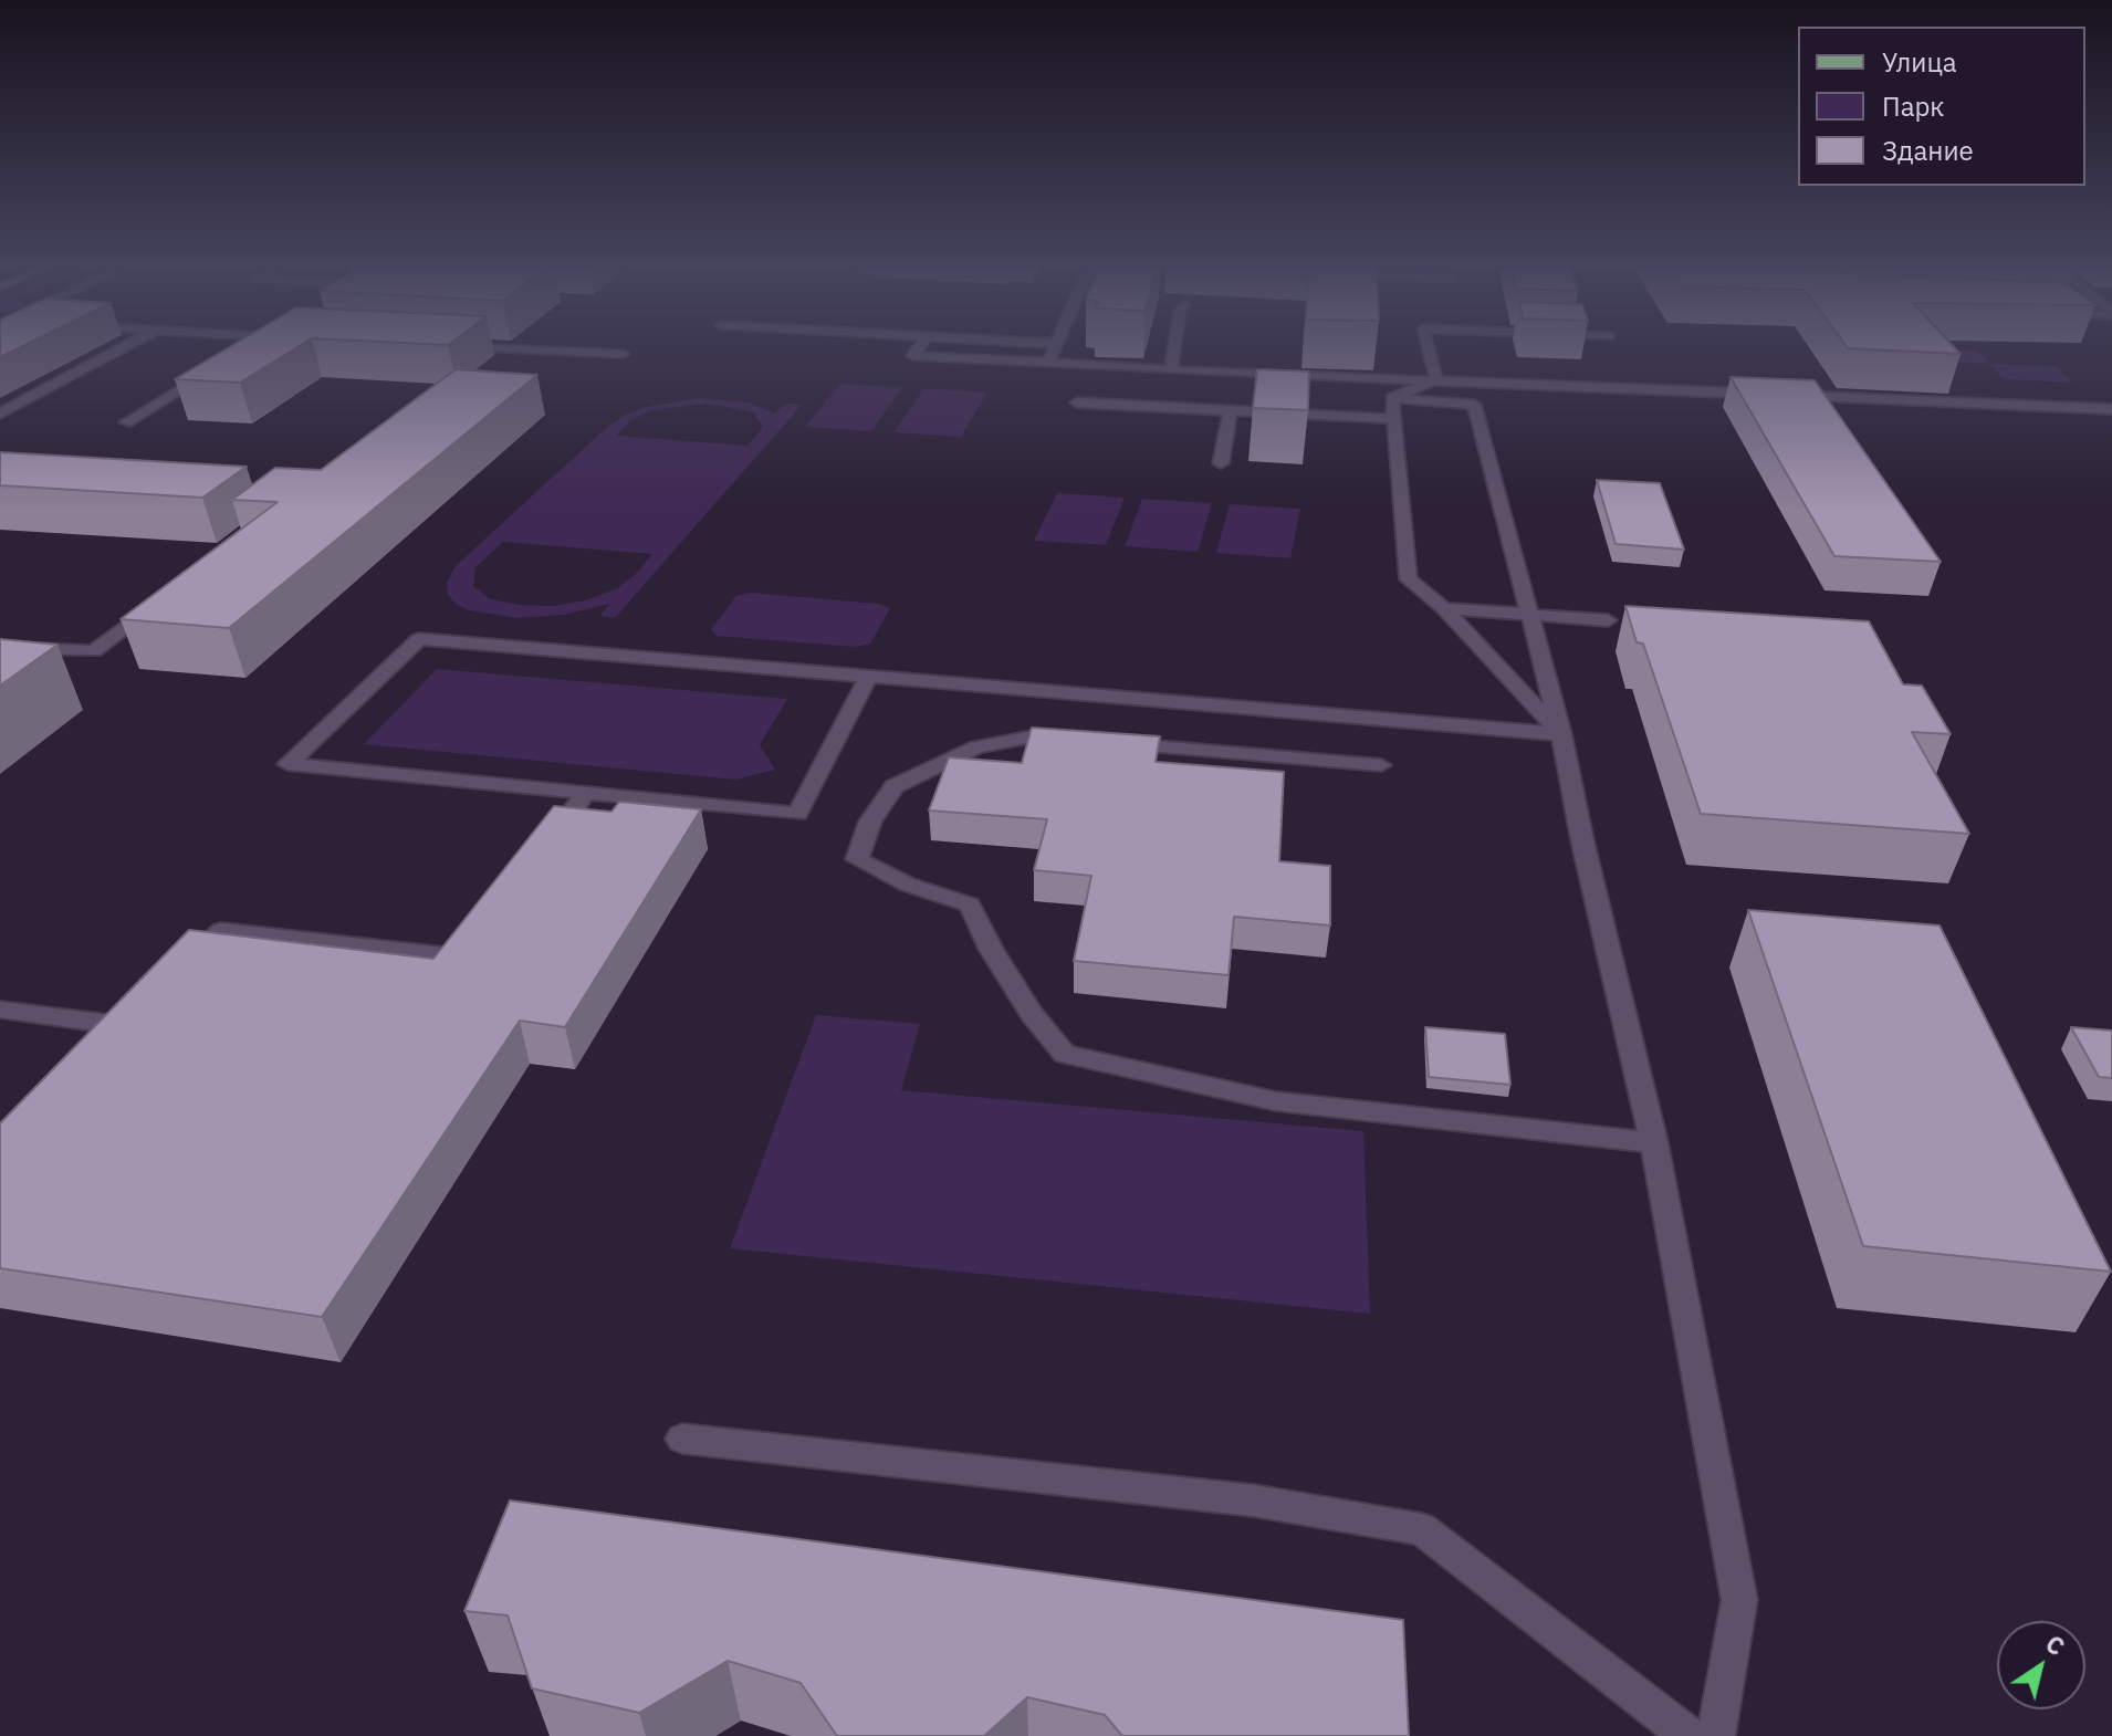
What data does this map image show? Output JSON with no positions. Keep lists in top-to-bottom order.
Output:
{
  "legend": ["Улица", "Парк", "Здание"],
  "north": "top right"
}
